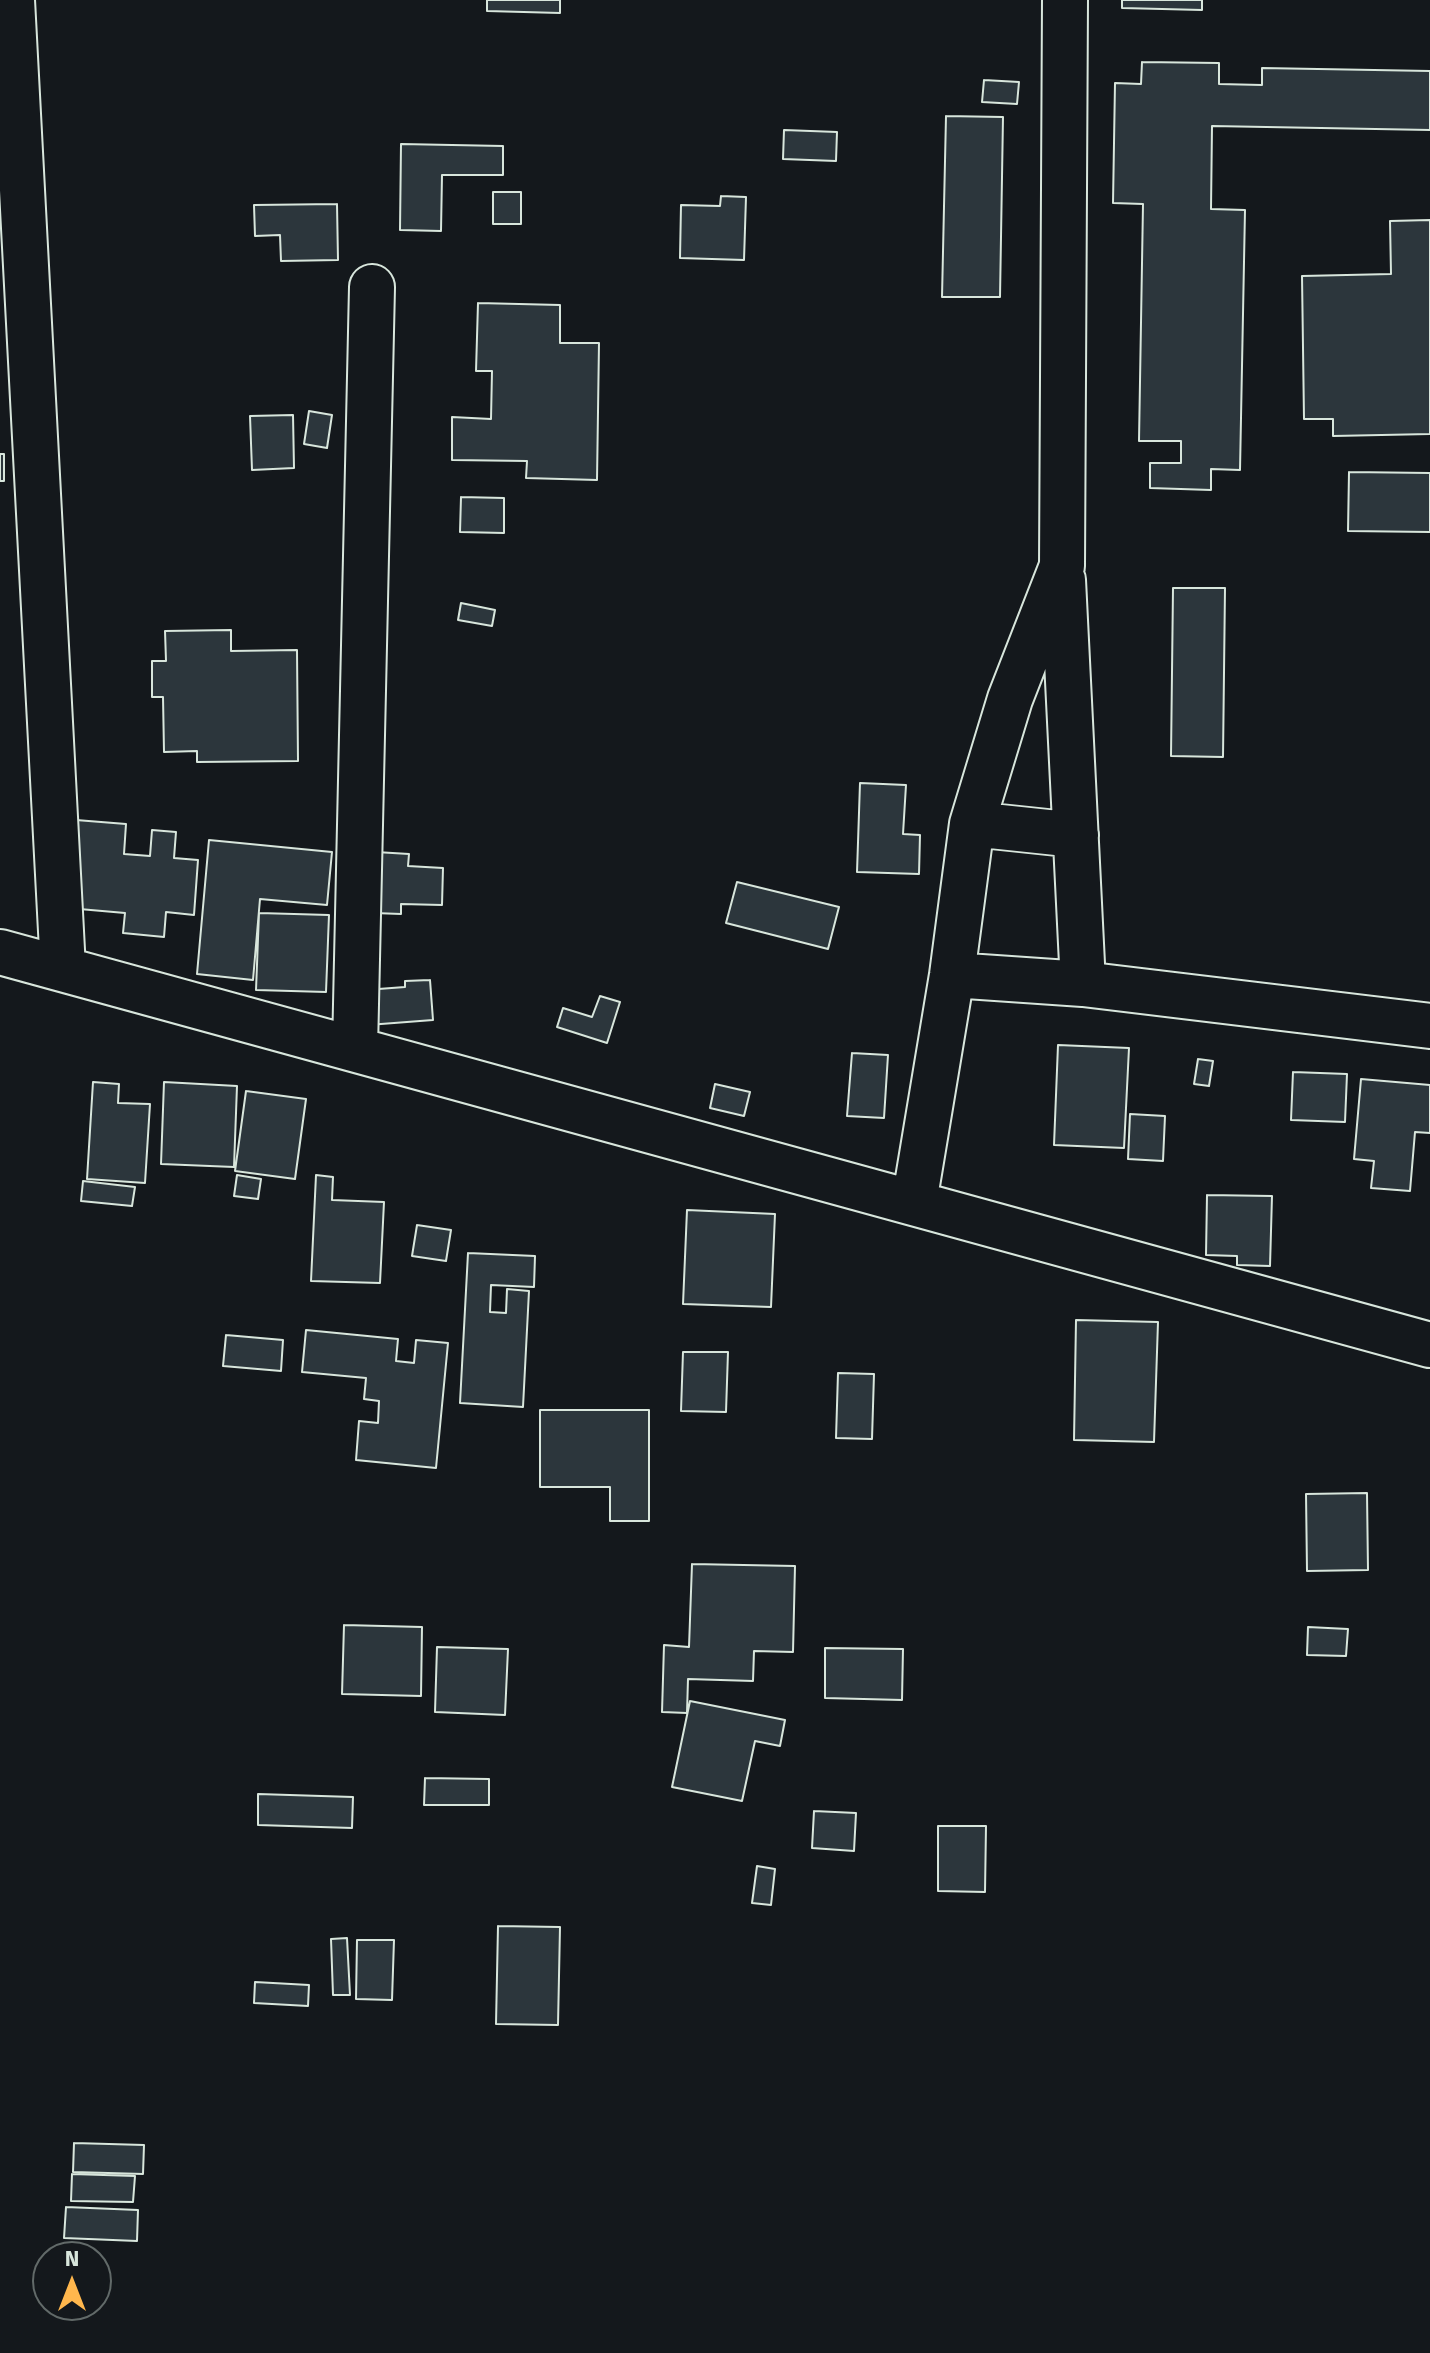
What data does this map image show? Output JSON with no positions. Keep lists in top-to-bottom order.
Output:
{
  "north": "top"
}
